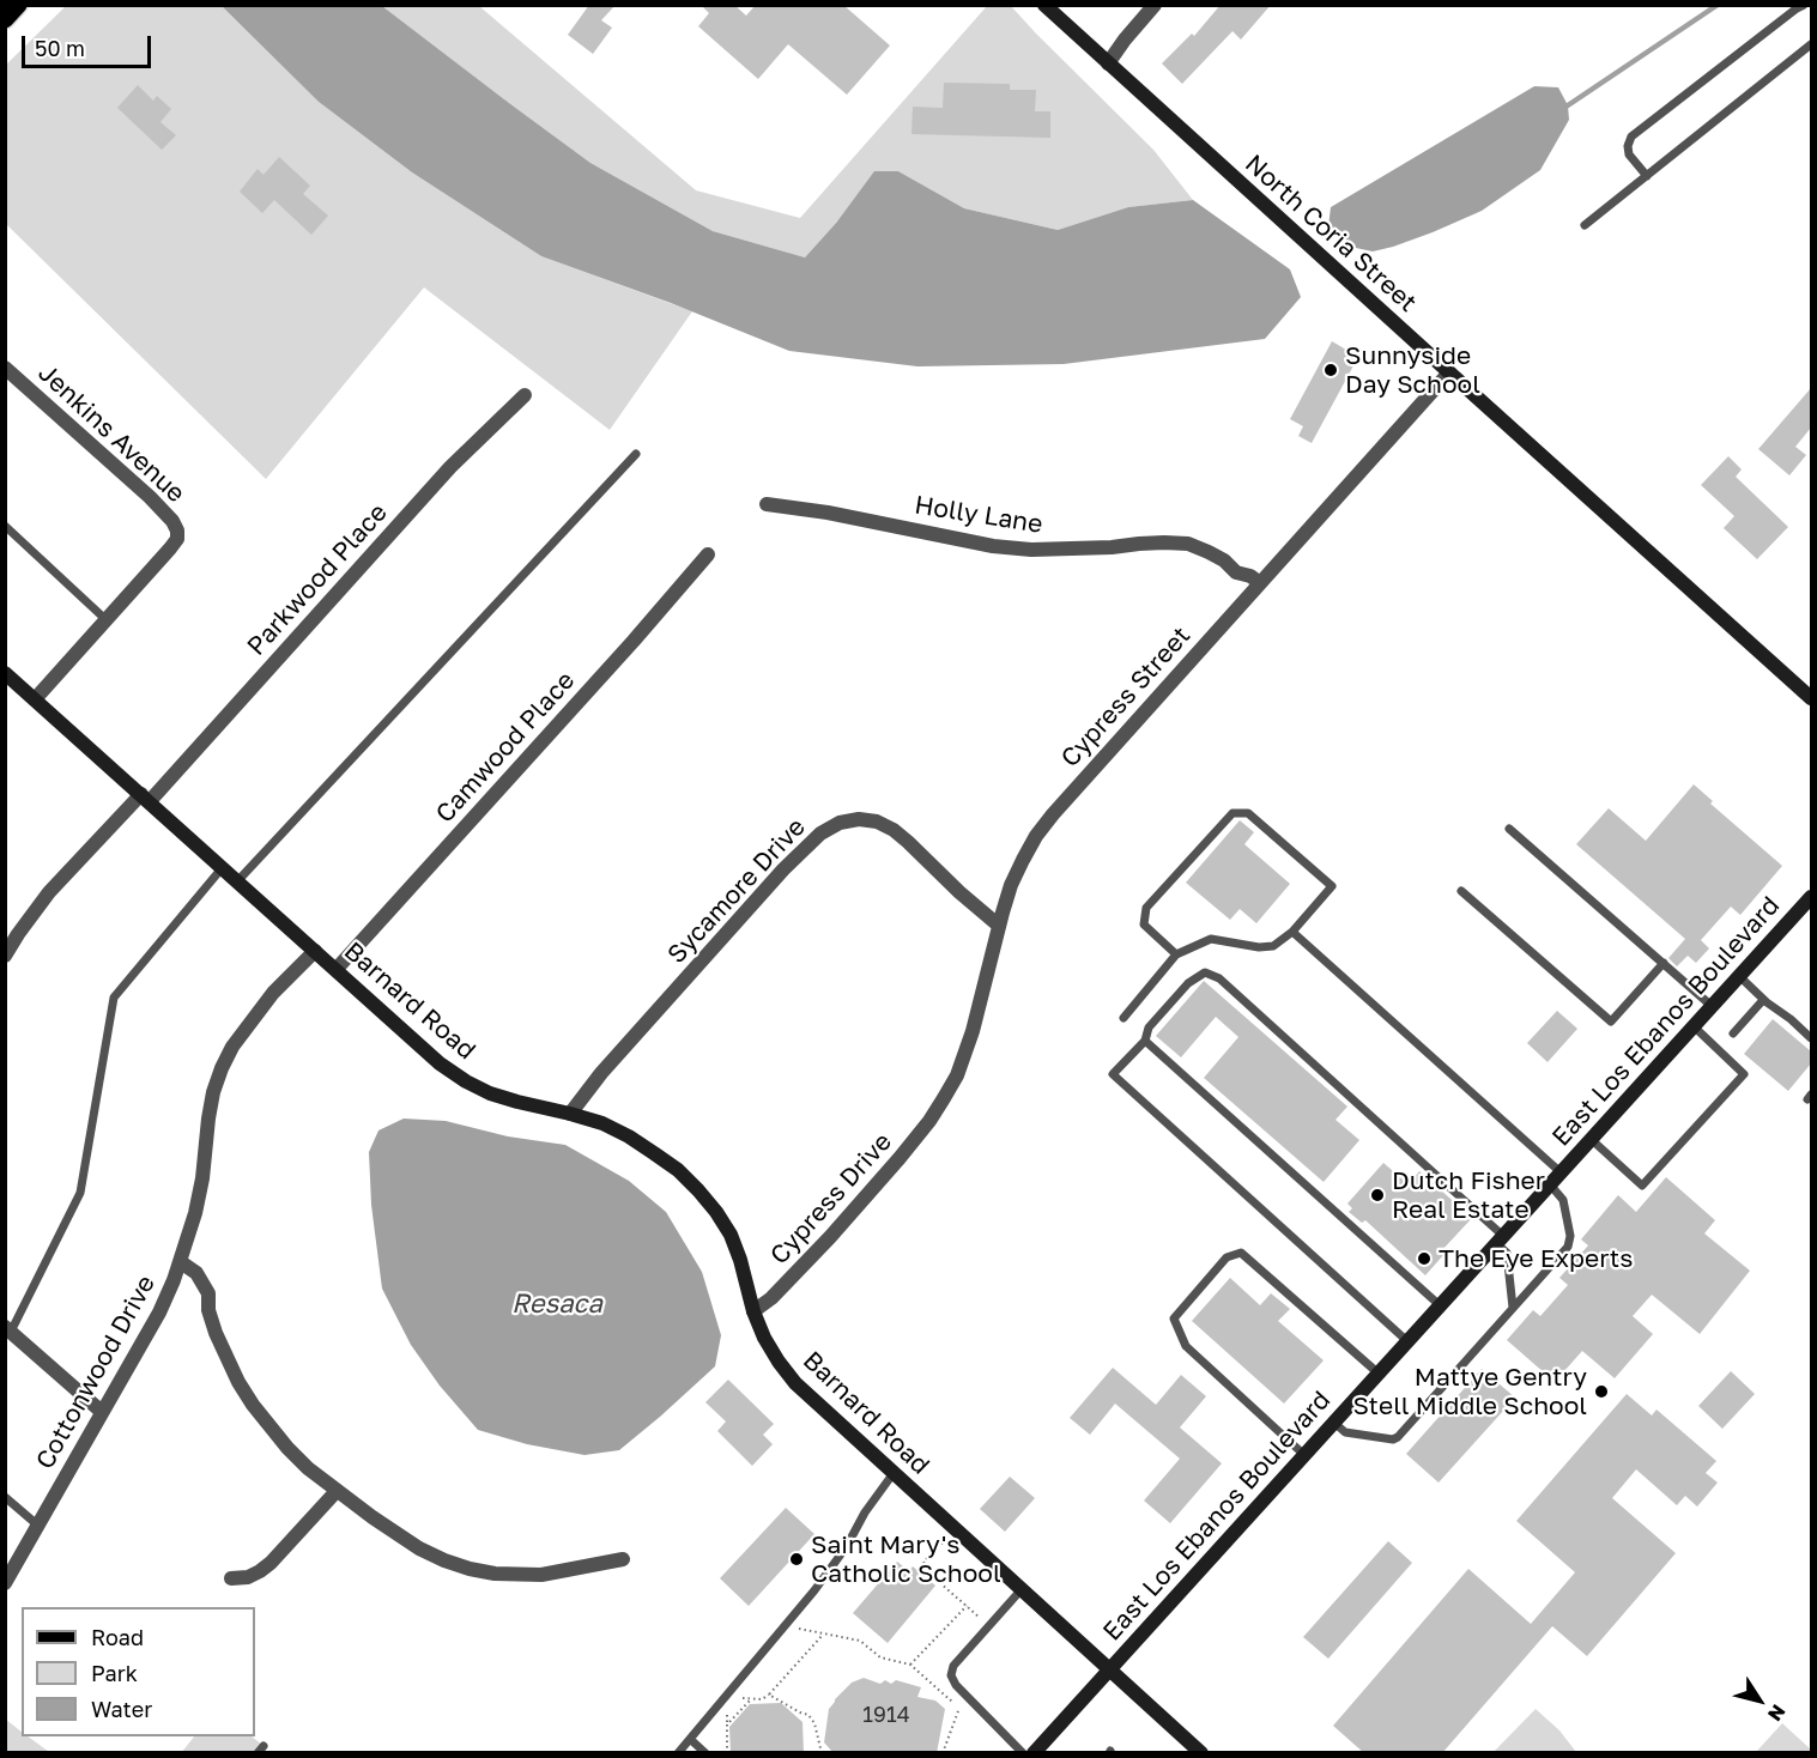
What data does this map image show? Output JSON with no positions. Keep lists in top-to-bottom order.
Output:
{
  "streets": {
    "street": [
      "North Coria Street",
      "Jenkins Avenue",
      "Holly Lane",
      "Parkwood Place",
      "Cypress Street",
      "Camwood Place",
      "Sycamore Drive",
      "Barnard Road",
      "East Los Ebanos Boulevard",
      "Cypress Drive",
      "Cottonwood Drive"
    ]
  },
  "crossings": [
    ["North Coria Street", "Cypress Street"],
    ["Jenkins Avenue", "Barnard Road"],
    ["Holly Lane", "Cypress Street"],
    ["Parkwood Place", "Barnard Road"],
    ["Cypress Street", "Sycamore Drive"],
    ["Cypress Street", "Cypress Drive"],
    ["Camwood Place", "Barnard Road"],
    ["Sycamore Drive", "Barnard Road"],
    ["Barnard Road", "East Los Ebanos Boulevard"],
    ["Barnard Road", "Cypress Drive"],
    ["Barnard Road", "Cottonwood Drive"]
  ],
  "water": ["Resaca"],
  "places": [
    "Sunnyside Day School",
    "Dutch Fisher Real Estate",
    "The Eye Experts",
    "Mattye Gentry Stell Middle School",
    "Saint Mary's Catholic School"
  ],
  "house_numbers": ["1914"],
  "legend": ["Road", "Park", "Water"],
  "scale_bar": "50 m",
  "north": "bottom right"
}
